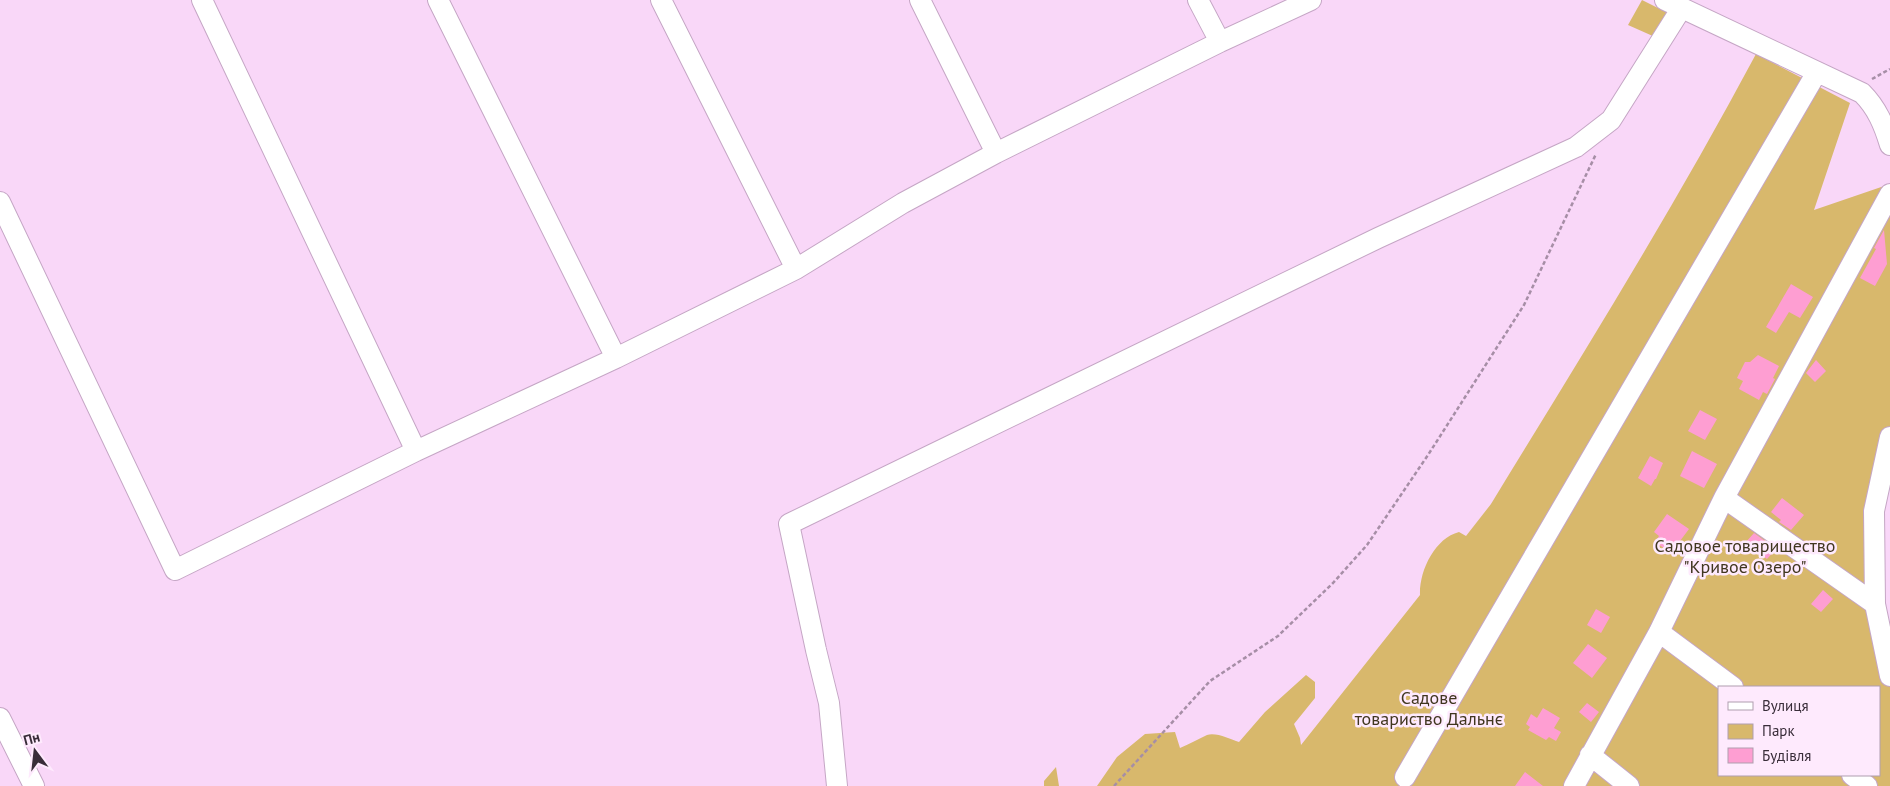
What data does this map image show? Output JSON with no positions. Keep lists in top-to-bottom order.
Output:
{
  "parks": ["Садовое товарищество \"Кривое Озеро\"", "Садове товариство Дальнє"],
  "legend": ["Вулиця", "Парк", "Будівля"],
  "north": "top"
}
